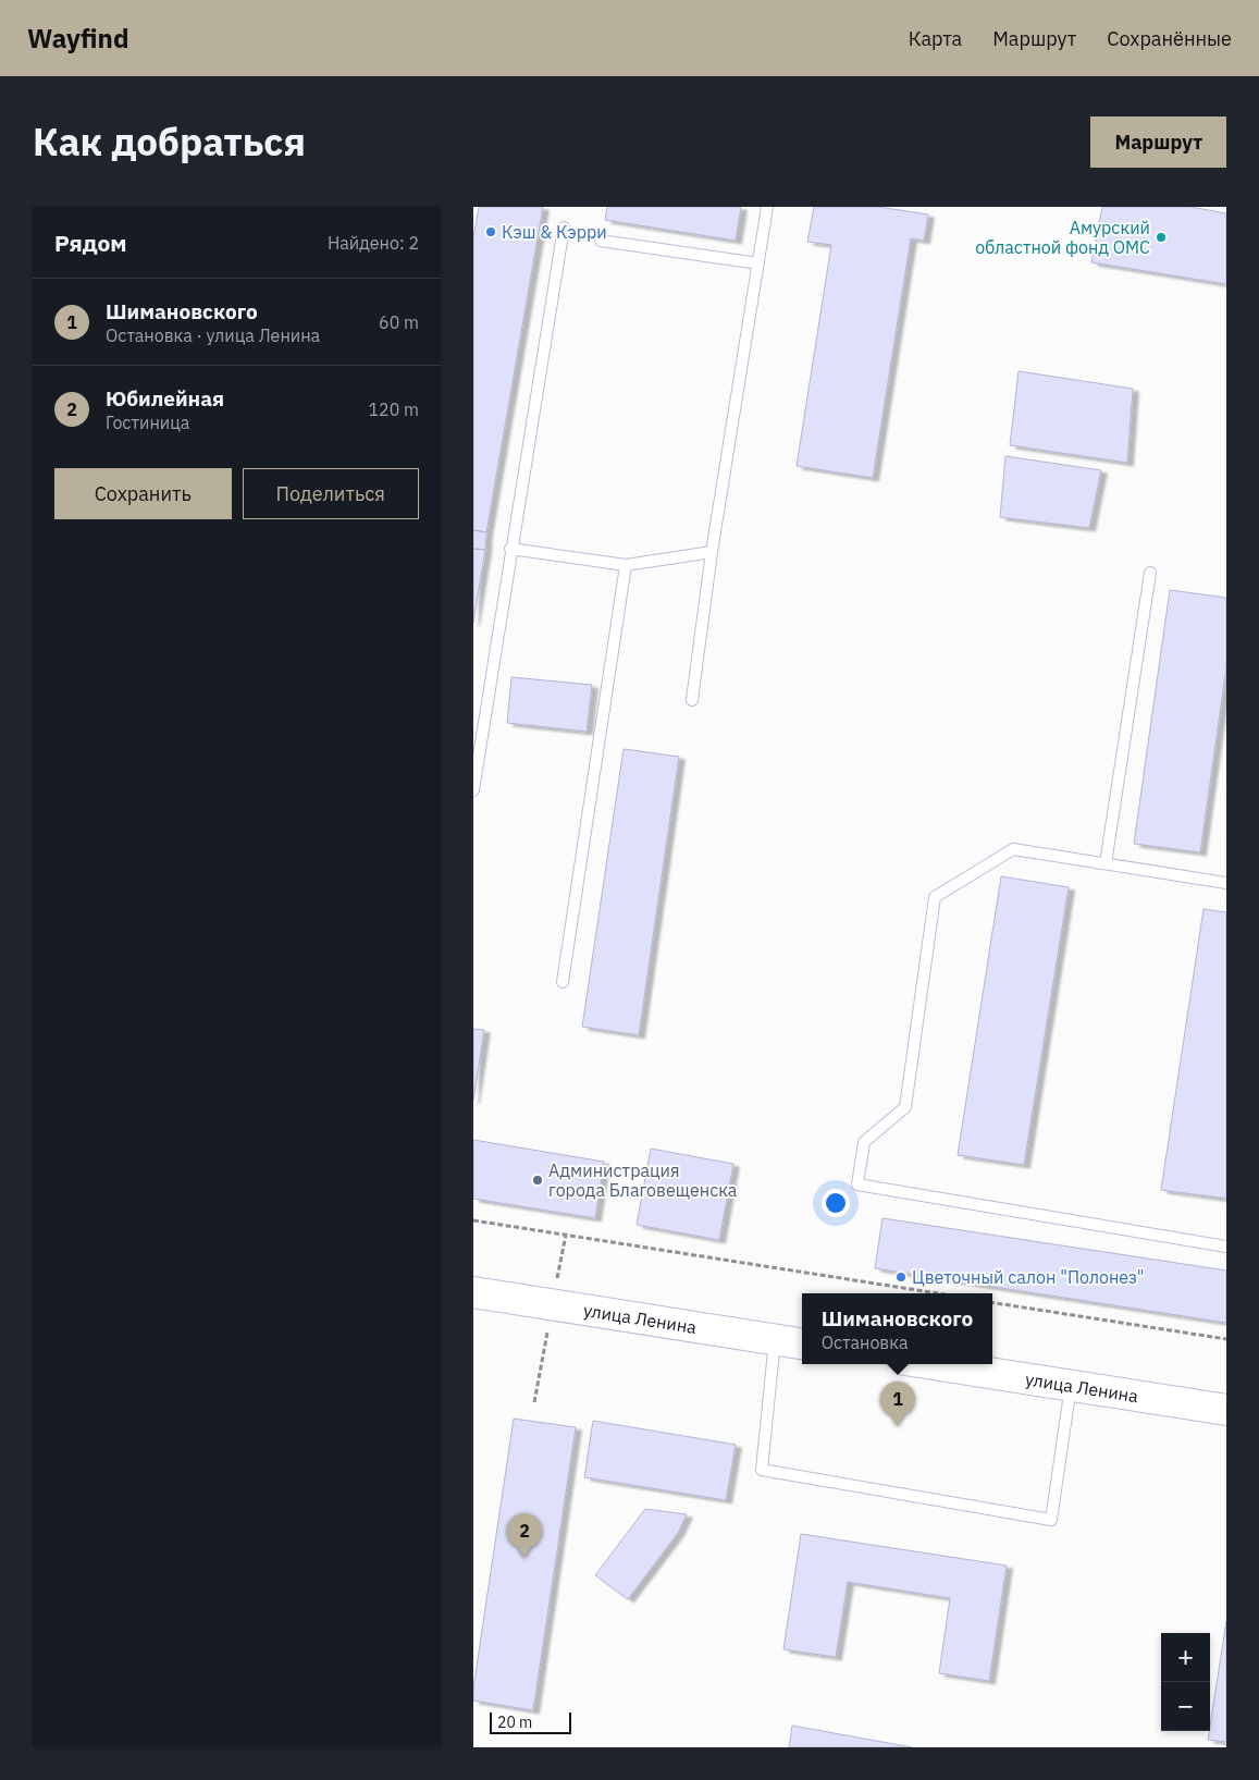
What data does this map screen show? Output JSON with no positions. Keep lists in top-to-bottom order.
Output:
{
  "streets": {
    "main road": ["улица Ленина"]
  },
  "places": [
    "Кэш & Кэрри",
    "Амурский областной фонд ОМС",
    "Администрация города Благовещенска",
    "Цветочный салон \"Полонез\""
  ],
  "scale_bar": "20 m",
  "page": {
    "header": "Wayfind",
    "nav": ["Карта", "Маршрут", "Сохранённые"],
    "title": "Как добраться",
    "buttons": [
      "Маршрут",
      ["Сохранить", "Поделиться"]
    ],
    "heading": ["Рядом", "Найдено: 2"],
    "list": [
      {
        "mark": "1",
        "name": "Шимановского",
        "note": "Остановка · улица Ленина",
        "value": "60 m"
      },
      {
        "mark": "2",
        "name": "Юбилейная",
        "note": "Гостиница",
        "value": "120 m"
      }
    ],
    "popup": ["Шимановского", "Остановка"],
    "pins": ["1", "2"],
    "map_buttons": ["+", "−"],
    "scale": "20 m"
  }
}
